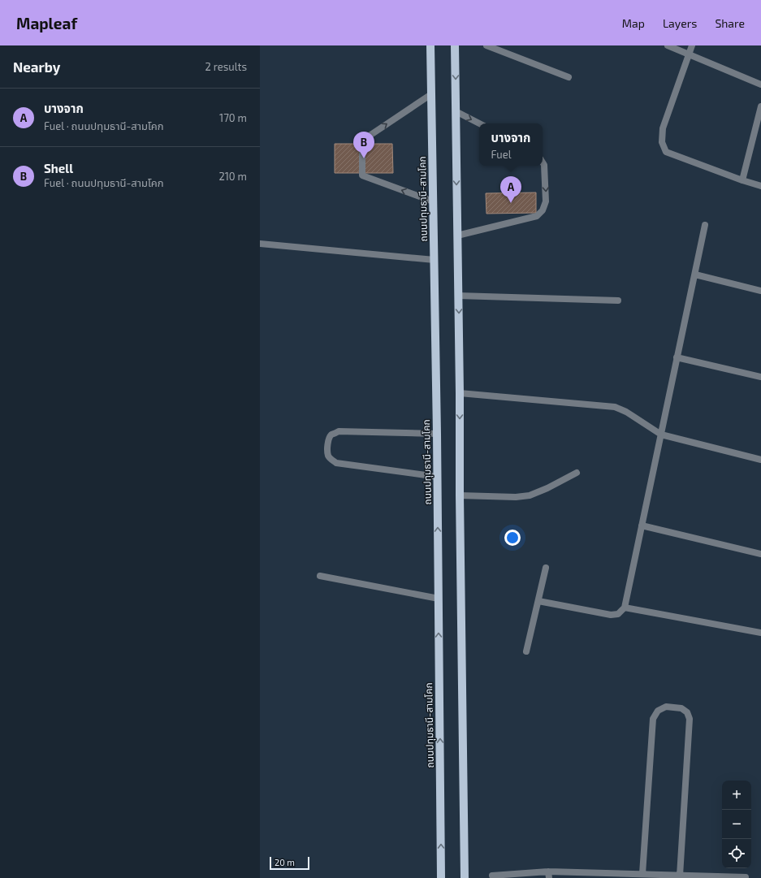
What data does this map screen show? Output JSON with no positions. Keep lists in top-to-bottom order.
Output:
{
  "streets": {
    "main road": ["ถนนปทุมธานี-สามโคก"]
  },
  "scale_bar": "20 m",
  "page": {
    "header": "Mapleaf",
    "nav": ["Map", "Layers", "Share"],
    "heading": ["Nearby", "2 results"],
    "list": [
      {
        "mark": "A",
        "name": "บางจาก",
        "note": "Fuel · ถนนปทุมธานี-สามโคก",
        "value": "170 m"
      },
      {
        "mark": "B",
        "name": "Shell",
        "note": "Fuel · ถนนปทุมธานี-สามโคก",
        "value": "210 m"
      }
    ],
    "popup": ["บางจาก", "Fuel"],
    "pins": ["B", "A"],
    "map_buttons": ["+", "−"],
    "scale": "20 m"
  }
}
